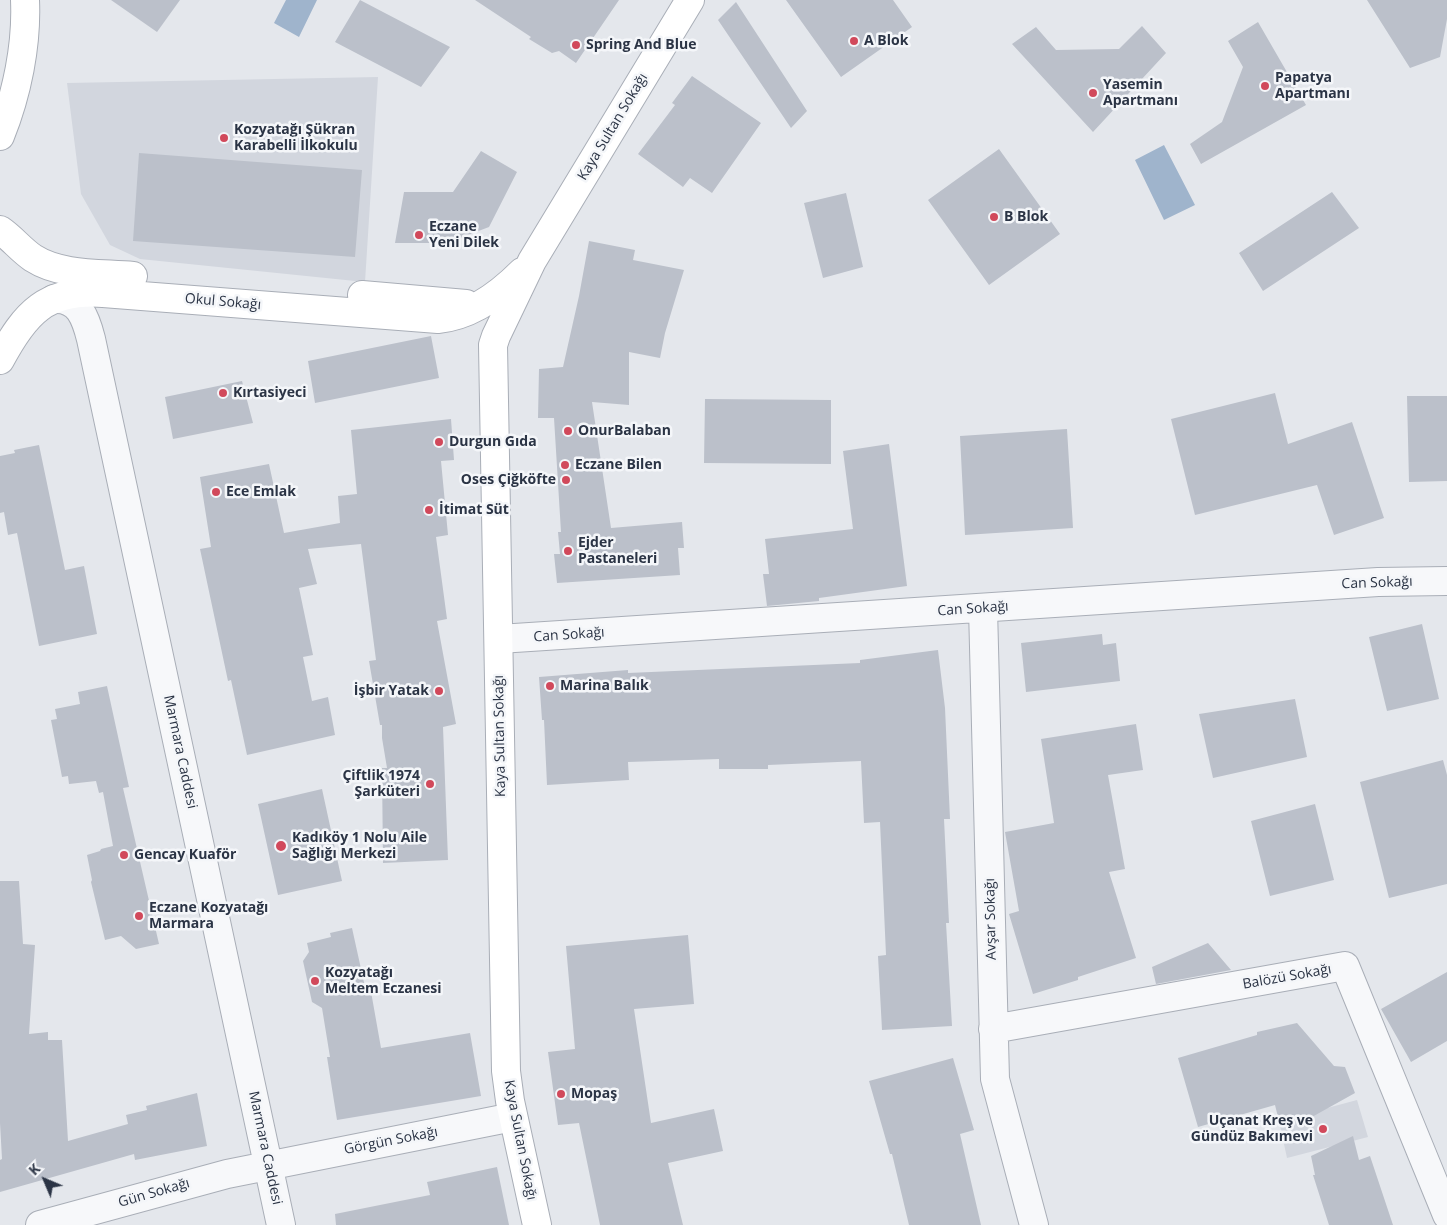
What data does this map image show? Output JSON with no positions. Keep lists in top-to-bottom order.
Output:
{
  "streets": {
    "street": [
      "Kaya Sultan Sokağı",
      "Okul Sokağı",
      "Can Sokağı",
      "Marmara Caddesi",
      "Avşar Sokağı",
      "Balözü Sokağı",
      "Görgün Sokağı",
      "Gün Sokağı"
    ]
  },
  "crossings": [
    ["Kaya Sultan Sokağı", "Okul Sokağı"],
    ["Kaya Sultan Sokağı", "Can Sokağı"],
    ["Kaya Sultan Sokağı", "Görgün Sokağı"],
    ["Okul Sokağı", "Marmara Caddesi"],
    ["Can Sokağı", "Avşar Sokağı"],
    ["Marmara Caddesi", "Görgün Sokağı"],
    ["Marmara Caddesi", "Gün Sokağı"],
    ["Avşar Sokağı", "Balözü Sokağı"],
    ["Görgün Sokağı", "Gün Sokağı"]
  ],
  "places": [
    "A Blok",
    "Spring And Blue",
    "Papatya Apartmanı",
    "Yasemin Apartmanı",
    "Kozyatağı Şükran Karabelli İlkokulu",
    "B Blok",
    "Eczane Yeni Dilek",
    "Kırtasiyeci",
    "OnurBalaban",
    "Durgun Gıda",
    "Eczane Bilen",
    "Oses Çiğköfte",
    "Ece Emlak",
    "İtimat Süt",
    "Ejder Pastaneleri",
    "Marina Balık",
    "İşbir Yatak",
    "Çiftlik 1974 Şarküteri",
    "Kadıköy 1 Nolu Aile Sağlığı Merkezi",
    "Gencay Kuaför",
    "Eczane Kozyatağı Marmara",
    "Kozyatağı Meltem Eczanesi",
    "Mopaş",
    "Uçanat Kreş ve Gündüz Bakımevi"
  ],
  "north": "top left"
}
